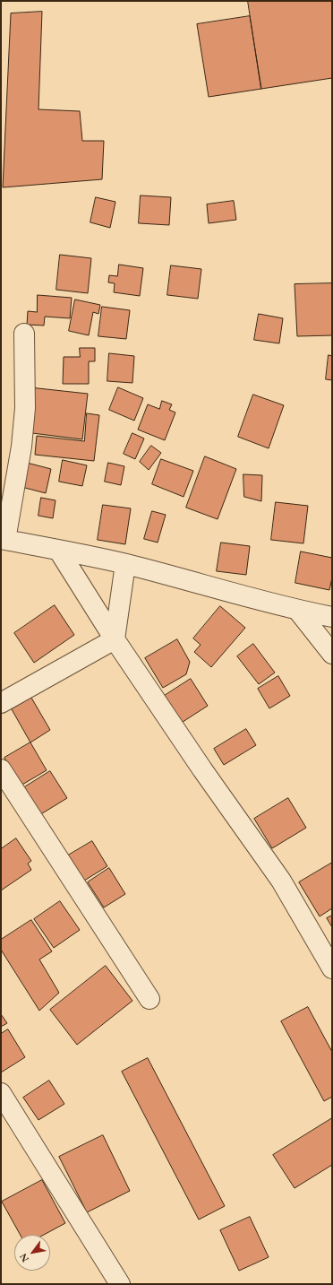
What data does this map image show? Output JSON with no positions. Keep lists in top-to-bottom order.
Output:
{
  "north": "bottom left"
}
